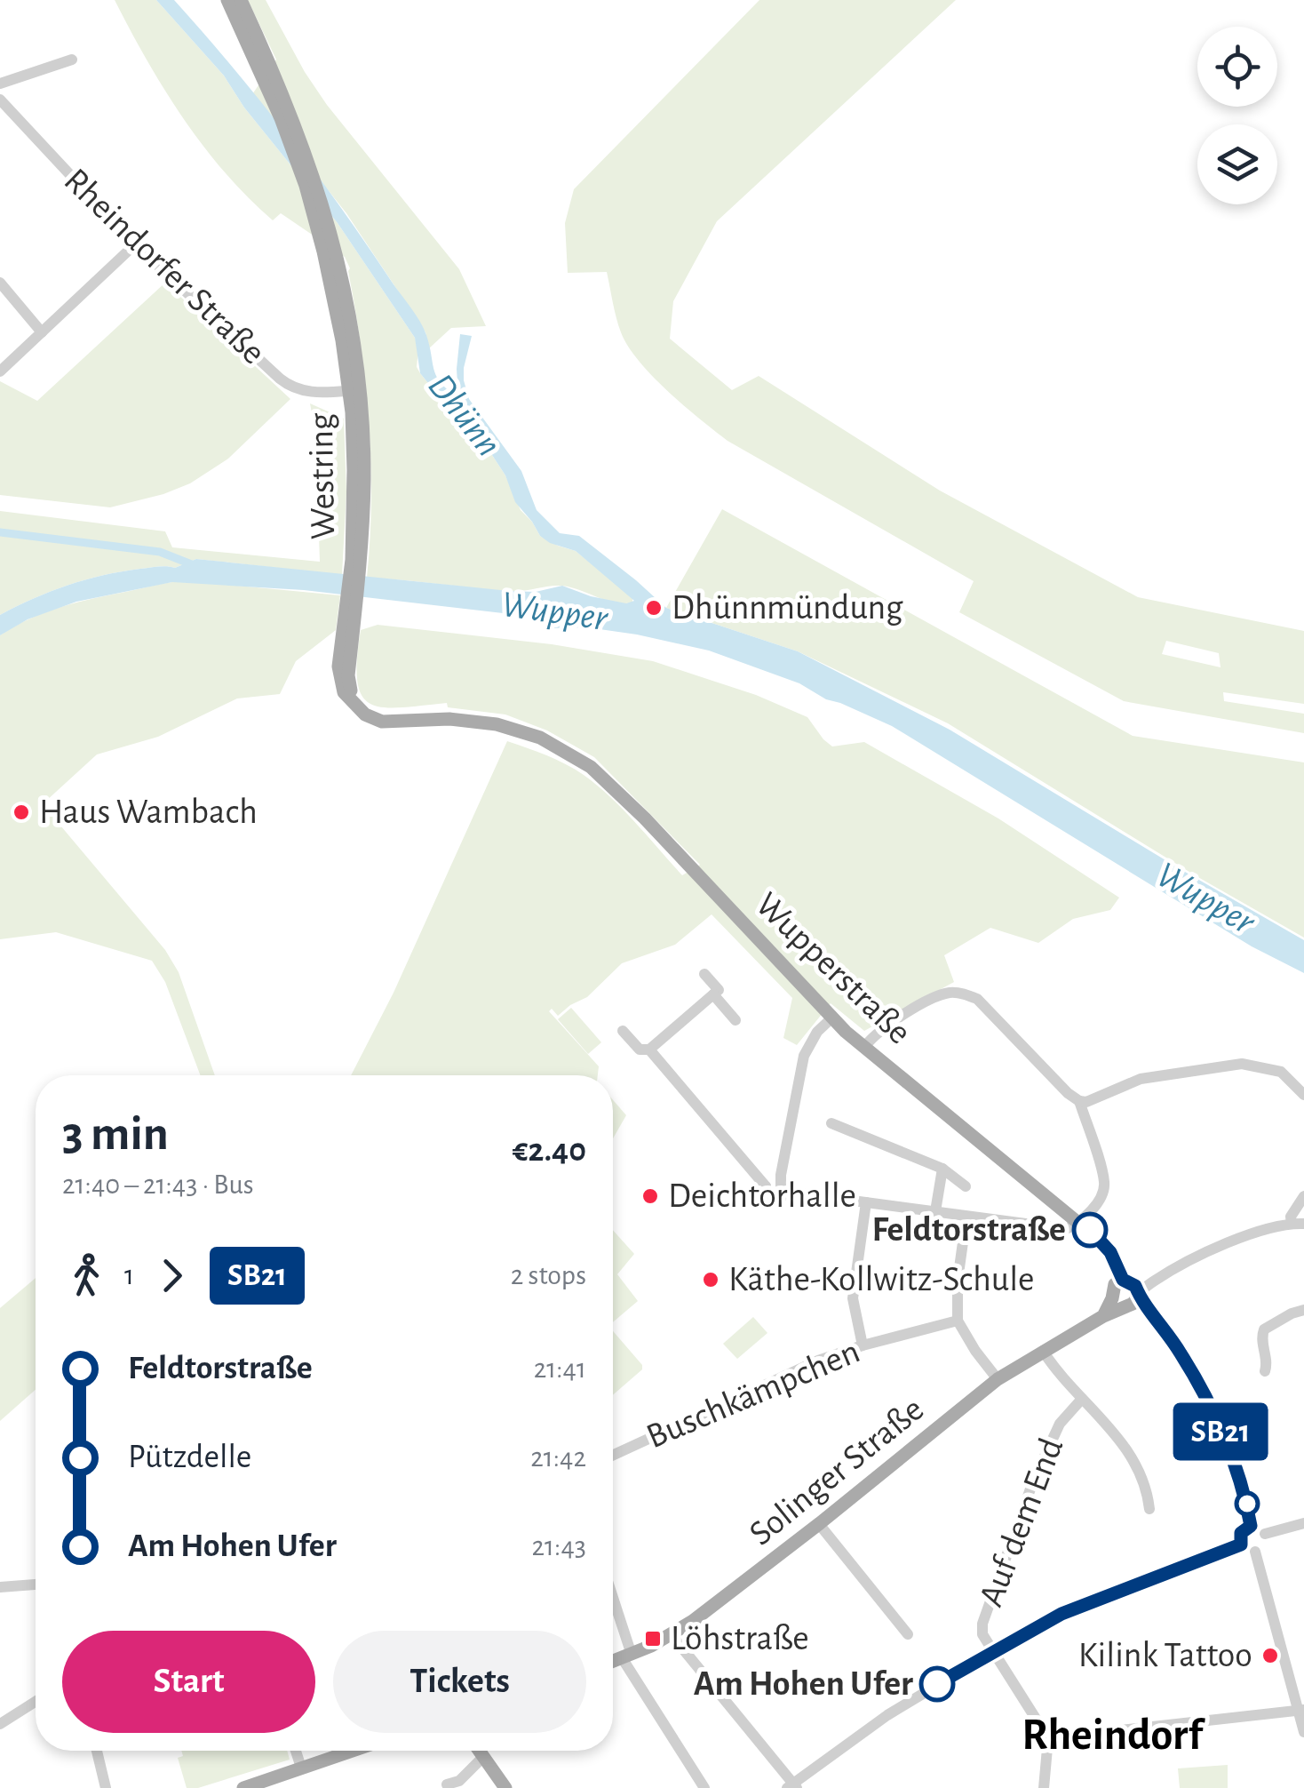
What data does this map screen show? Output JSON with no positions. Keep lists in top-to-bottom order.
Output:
{
  "streets": {
    "main road": ["Westring", "Wupperstraße", "Solinger Straße"],
    "street": ["Rheindorfer Straße", "Buschkämpchen", "Auf dem End"]
  },
  "crossings": [
    ["Rheindorfer Straße", "Westring"],
    ["Westring", "Wupperstraße"],
    ["Wupperstraße", "Solinger Straße"]
  ],
  "districts": ["Rheindorf"],
  "water": ["Dhünn", "Wupper"],
  "places": {
    "other": [
      "Dhünnmündung",
      "Haus Wambach",
      "Deichtorhalle",
      "Feldtorstraße",
      "Käthe-Kollwitz-Schule",
      "Kilink Tattoo",
      "Am Hohen Ufer"
    ],
    "transit": ["Löhstraße"]
  },
  "lines": ["bus line SB21"],
  "page": {
    "on_map": "SB21",
    "heading": ["3 min", "21:40 – 21:43 · Bus", "€2.40"],
    "legs": ["1", "SB21", "2 stops"],
    "list": [
      {
        "name": "Feldtorstraße",
        "value": "21:41"
      },
      {
        "name": "Pützdelle",
        "value": "21:42"
      },
      {
        "name": "Am Hohen Ufer",
        "value": "21:43"
      }
    ],
    "buttons": ["Start", "Tickets"]
  }
}
